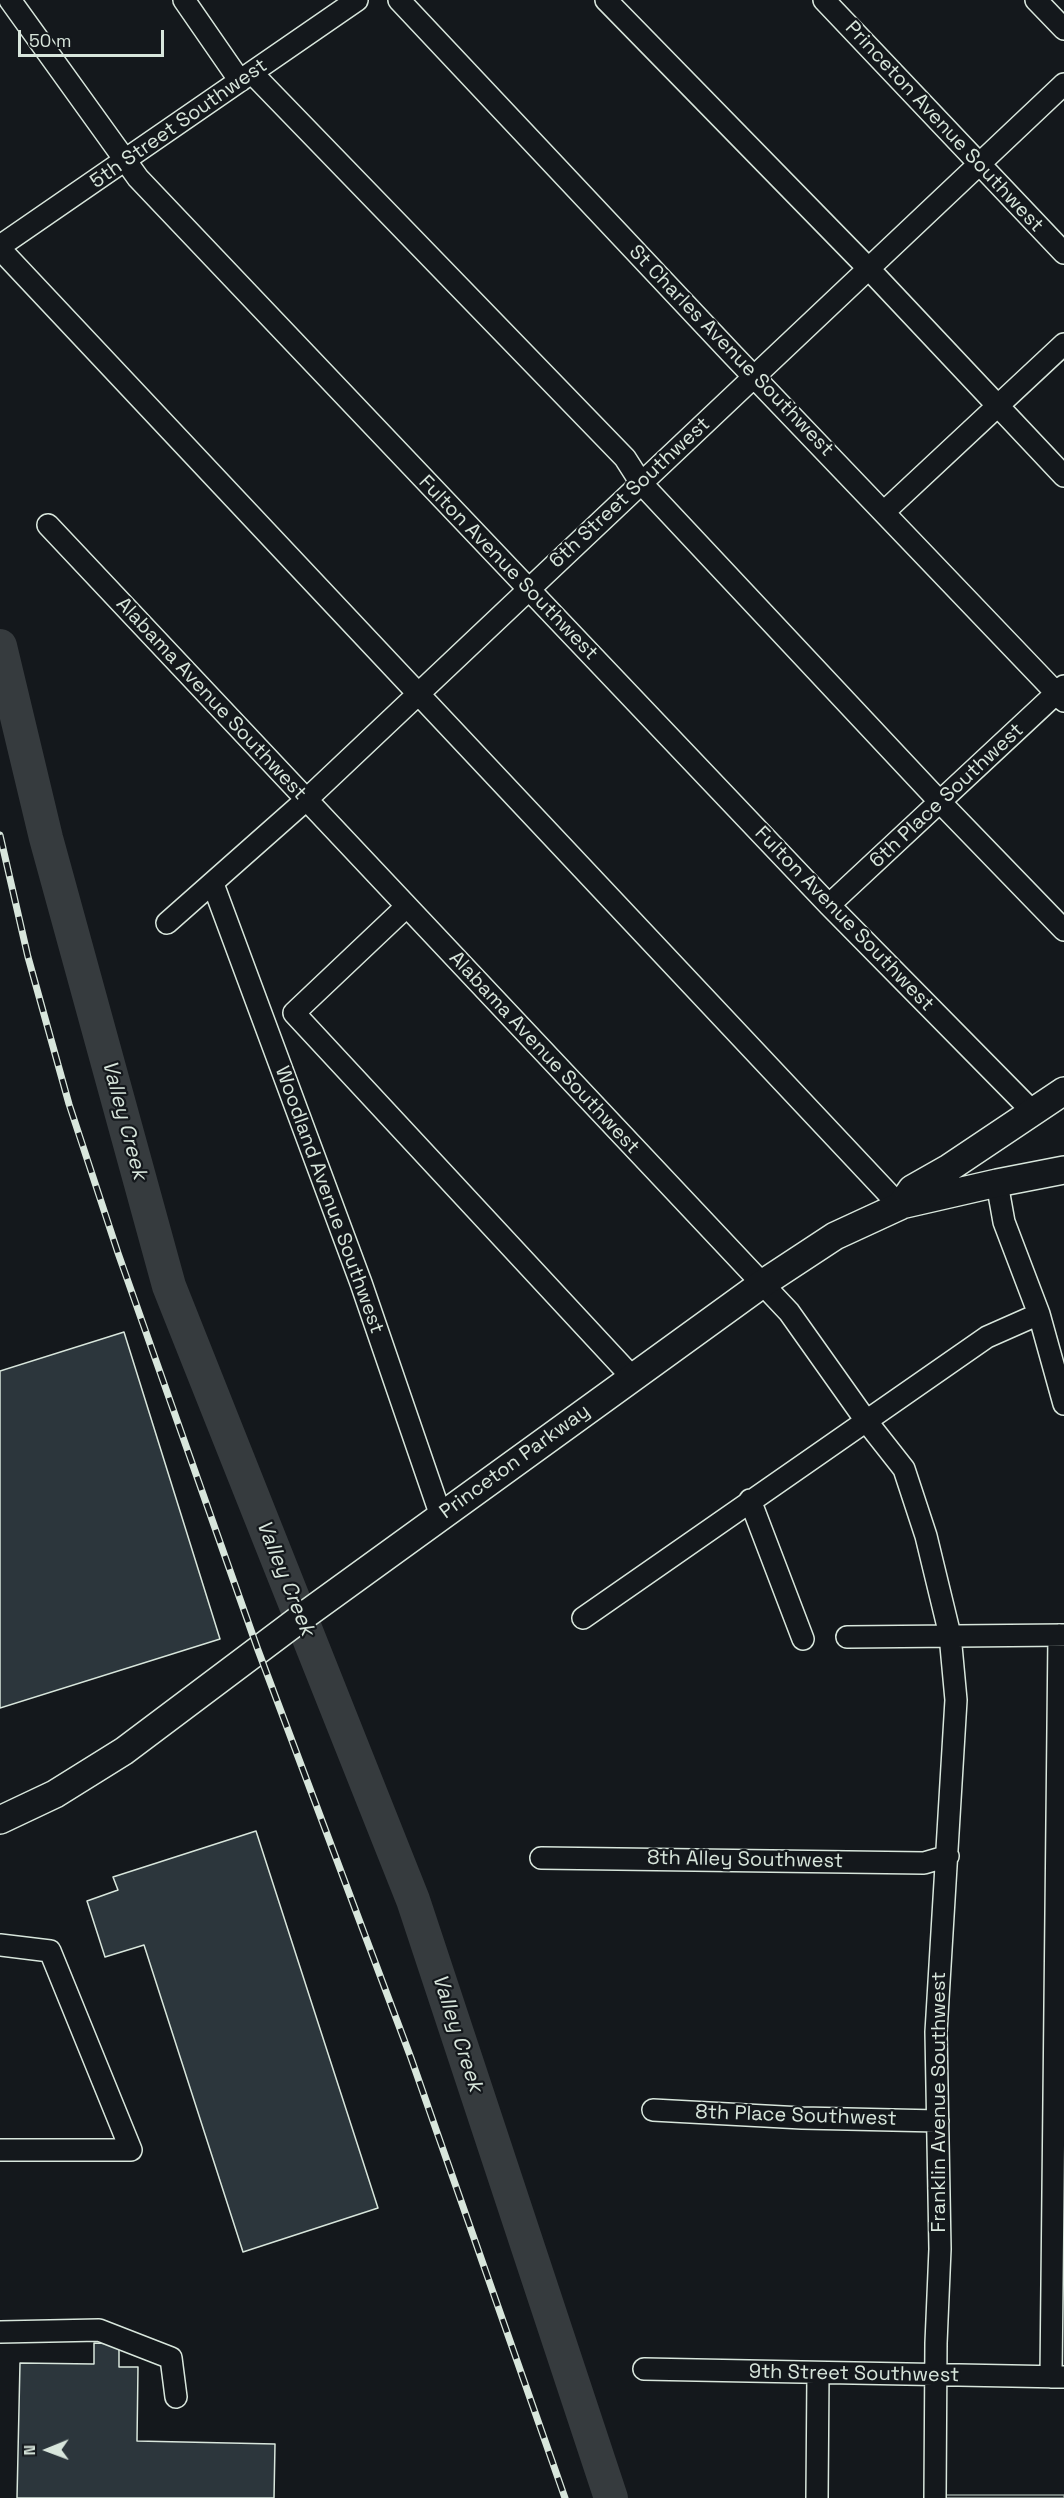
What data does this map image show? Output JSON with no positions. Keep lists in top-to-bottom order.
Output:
{
  "streets": {
    "main road": ["Princeton Parkway"],
    "street": [
      "5th Street Southwest",
      "Princeton Avenue Southwest",
      "St Charles Avenue Southwest",
      "6th Street Southwest",
      "Fulton Avenue Southwest",
      "Alabama Avenue Southwest",
      "6th Place Southwest",
      "Woodland Avenue Southwest",
      "8th Alley Southwest",
      "Franklin Avenue Southwest",
      "8th Place Southwest",
      "9th Street Southwest"
    ]
  },
  "crossings": [
    ["5th Street Southwest", "Fulton Avenue Southwest"],
    ["Princeton Avenue Southwest", "6th Street Southwest"],
    ["St Charles Avenue Southwest", "6th Street Southwest"],
    ["St Charles Avenue Southwest", "6th Place Southwest"],
    ["6th Street Southwest", "Fulton Avenue Southwest"],
    ["6th Street Southwest", "Alabama Avenue Southwest"],
    ["6th Street Southwest", "Woodland Avenue Southwest"],
    ["Fulton Avenue Southwest", "6th Place Southwest"],
    ["Fulton Avenue Southwest", "Princeton Parkway"],
    ["Alabama Avenue Southwest", "Princeton Parkway"],
    ["Alabama Avenue Southwest", "Franklin Avenue Southwest"],
    ["Woodland Avenue Southwest", "Princeton Parkway"],
    ["8th Alley Southwest", "Franklin Avenue Southwest"],
    ["Franklin Avenue Southwest", "8th Place Southwest"],
    ["Franklin Avenue Southwest", "9th Street Southwest"]
  ],
  "water": ["Valley Creek"],
  "scale_bar": "50 m",
  "north": "left"
}
